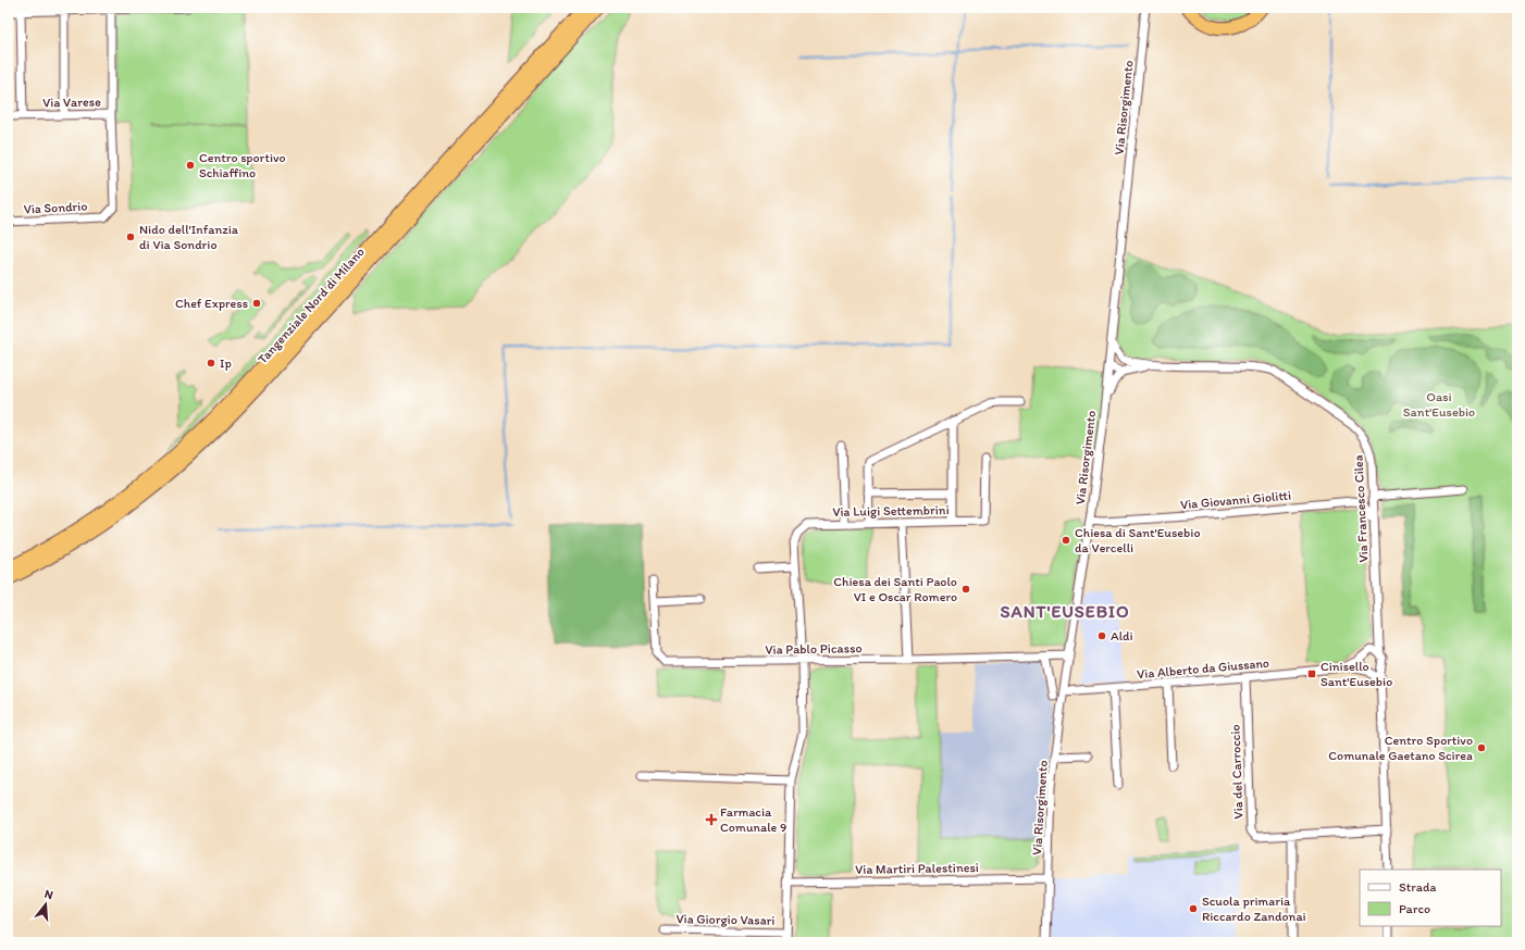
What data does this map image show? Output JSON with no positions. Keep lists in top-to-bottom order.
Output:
{
  "streets": {
    "highway": ["Tangenziale Nord di Milano"],
    "street": [
      "Via Varese",
      "Via Risorgimento",
      "Via Sondrio",
      "Via Giovanni Giolitti",
      "Via Francesco Cilea",
      "Via Luigi Settembrini",
      "Via Pablo Picasso",
      "Via Alberto da Giussano",
      "Via del Carroccio",
      "Via Martiri Palestinesi",
      "Via Giorgio Vasari"
    ]
  },
  "crossings": [
    ["Via Varese", "Via Sondrio"],
    ["Via Risorgimento", "Via Giovanni Giolitti"],
    ["Via Risorgimento", "Via Francesco Cilea"],
    ["Via Risorgimento", "Via Pablo Picasso"],
    ["Via Risorgimento", "Via Alberto da Giussano"],
    ["Via Risorgimento", "Via Martiri Palestinesi"],
    ["Via Giovanni Giolitti", "Via Francesco Cilea"],
    ["Via Francesco Cilea", "Via Alberto da Giussano"],
    ["Via Alberto da Giussano", "Via del Carroccio"]
  ],
  "districts": ["SANT'EUSEBIO"],
  "parks": ["Oasi Sant'Eusebio"],
  "places": {
    "other": [
      "Centro sportivo Schiaffino",
      "Nido dell'Infanzia di Via Sondrio",
      "Chef Express",
      "Ip",
      "Chiesa di Sant'Eusebio da Vercelli",
      "Chiesa dei Santi Paolo VI e Oscar Romero",
      "Aldi",
      "Centro Sportivo Comunale Gaetano Scirea",
      "Scuola primaria Riccardo Zandonai"
    ],
    "transit": ["Cinisello Sant'Eusebio"],
    "health": ["Farmacia Comunale 9"]
  },
  "legend": ["Strada", "Parco"],
  "north": "top"
}
